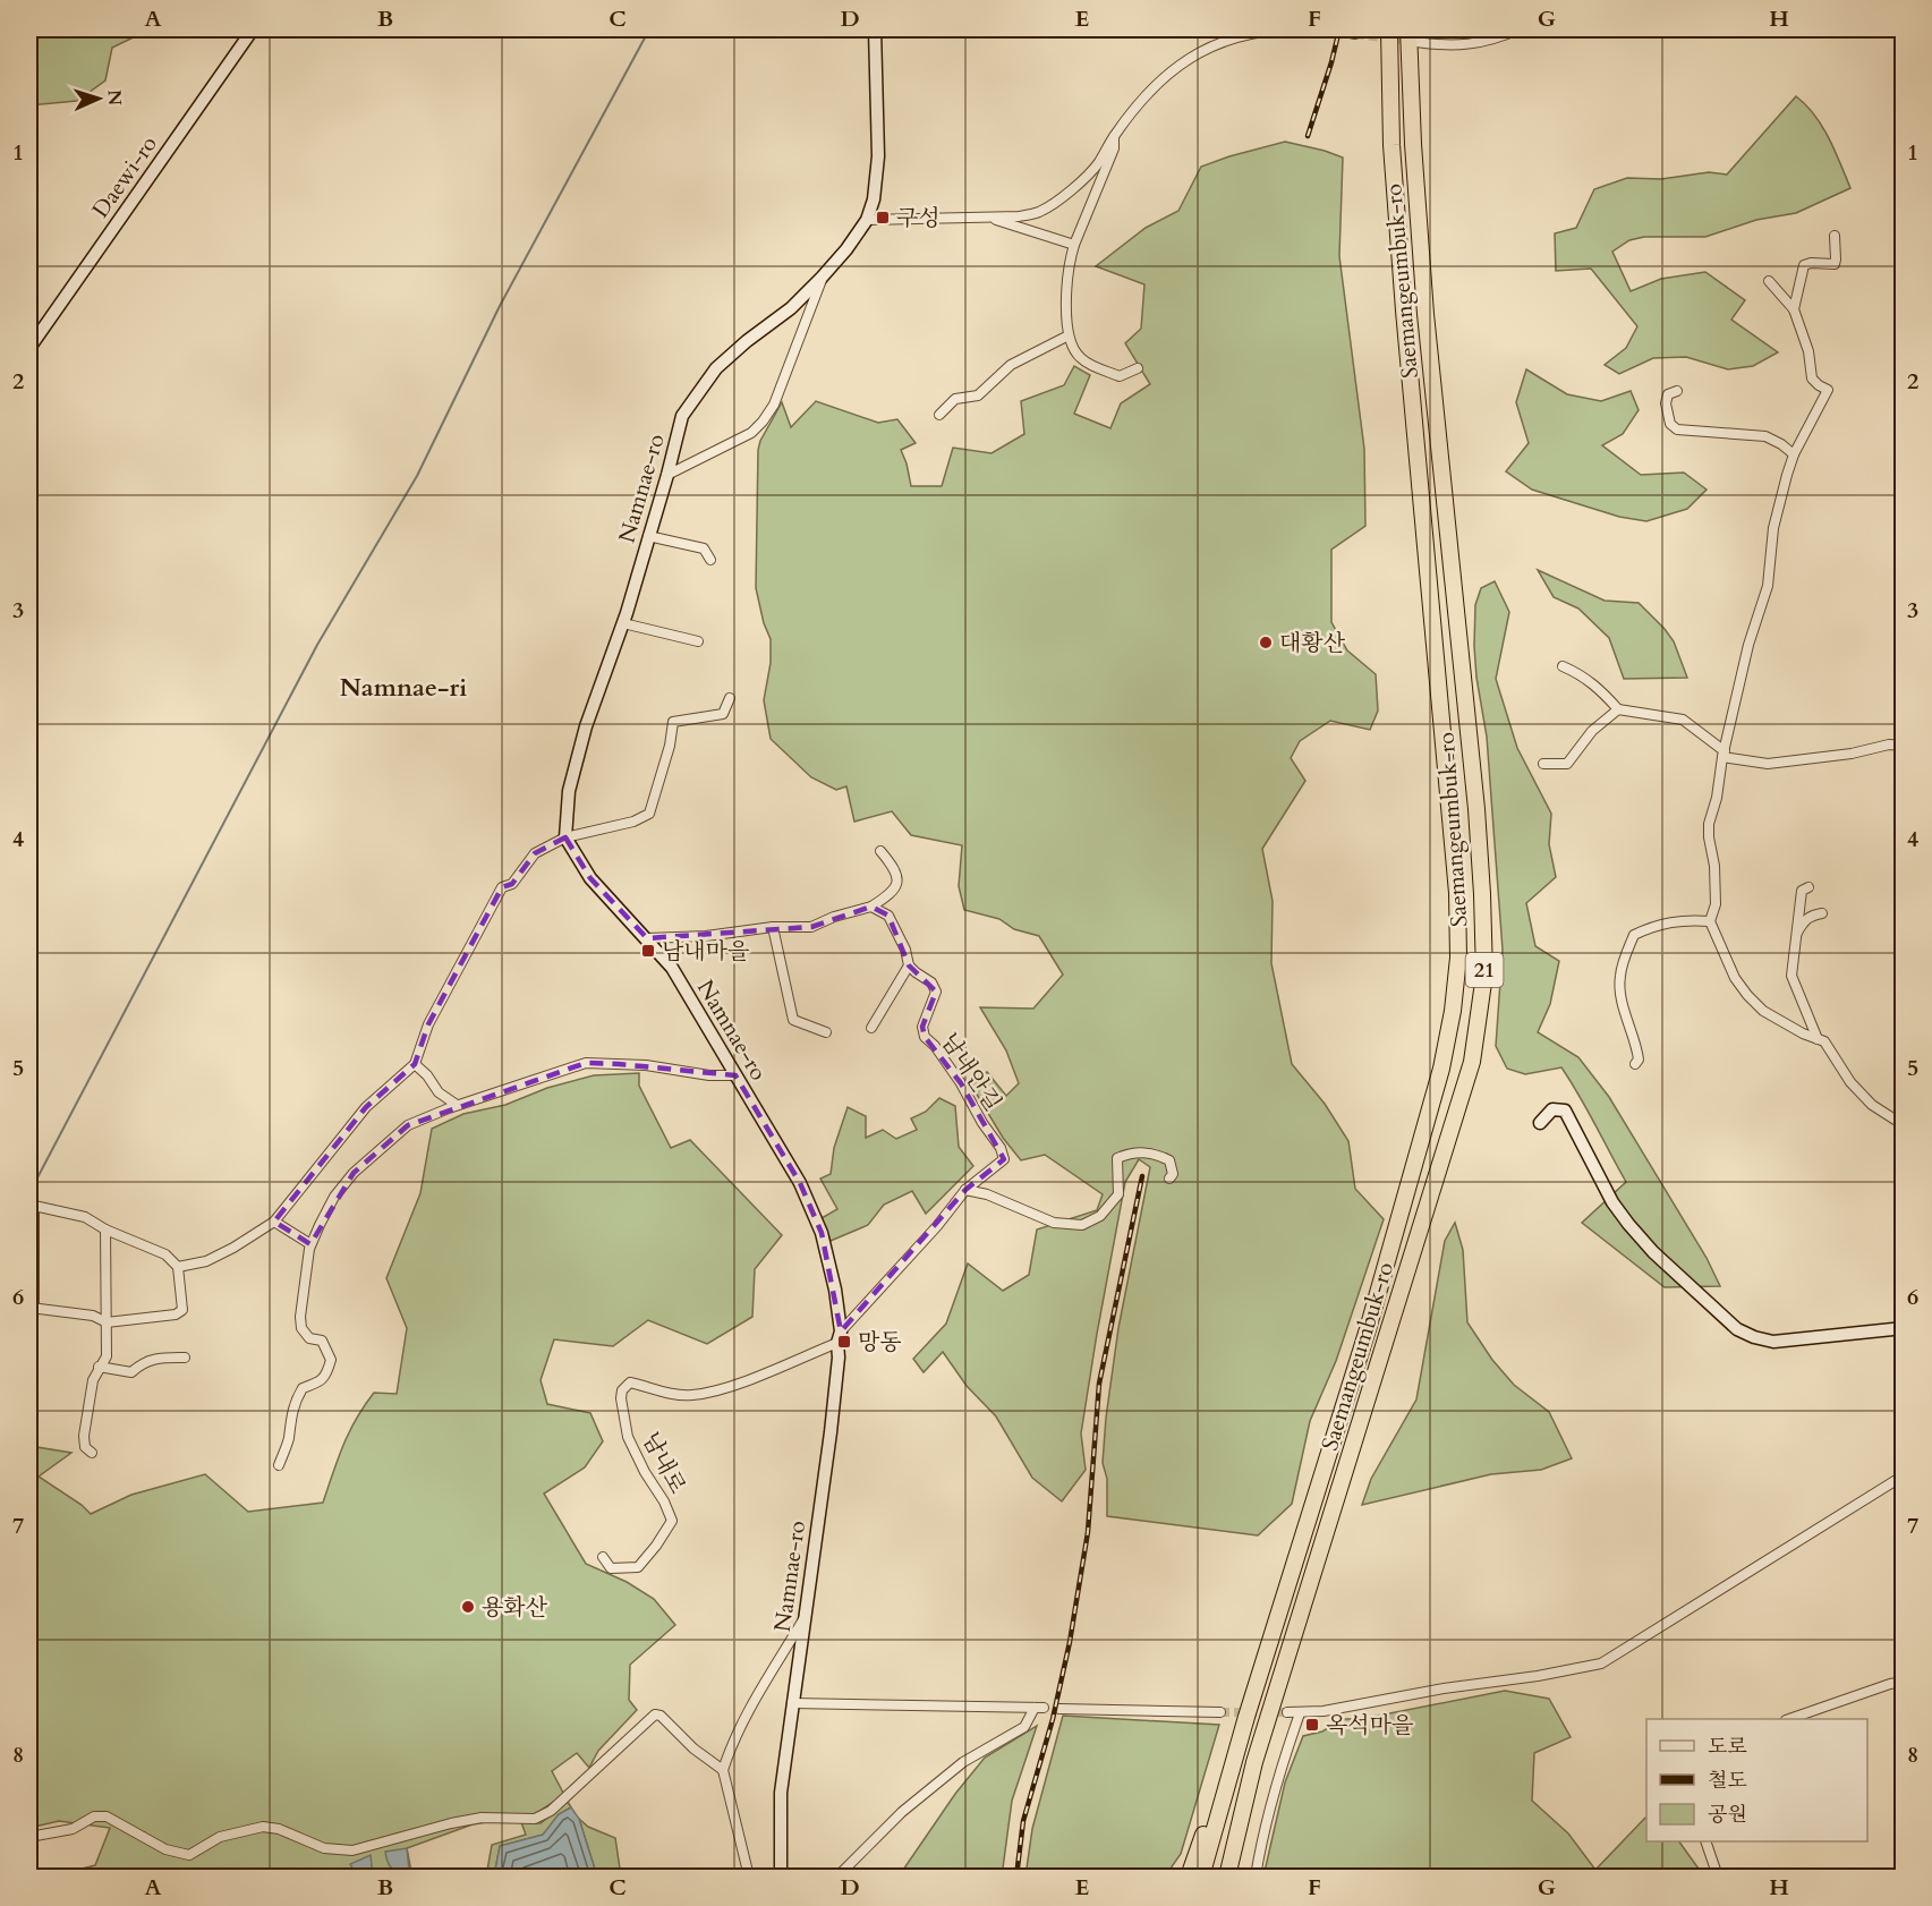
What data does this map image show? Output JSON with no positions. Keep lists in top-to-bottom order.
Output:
{
  "streets": {
    "highway": ["Saemangeumbuk-ro", "21"],
    "street": [
      "Daewi-ro",
      "Namnae-ro",
      "남내안길",
      "남내로"
    ]
  },
  "crossings": [
    ["Namnae-ro", "남내안길"],
    ["Namnae-ro", "남내로"],
    ["남내안길", "남내로"]
  ],
  "districts": ["Namnae-ri"],
  "places": {
    "transit": [
      "구성",
      "남내마을",
      "망동",
      "옥석마을"
    ],
    "other": ["대황산", "용화산"]
  },
  "legend": ["도로", "철도", "공원"],
  "north": "right",
  "grid": {
    "columns": [
      "A",
      "B",
      "C",
      "D",
      "E",
      "F",
      "G",
      "H"
    ],
    "rows": [
      "1",
      "2",
      "3",
      "4",
      "5",
      "6",
      "7",
      "8"
    ]
  }
}
